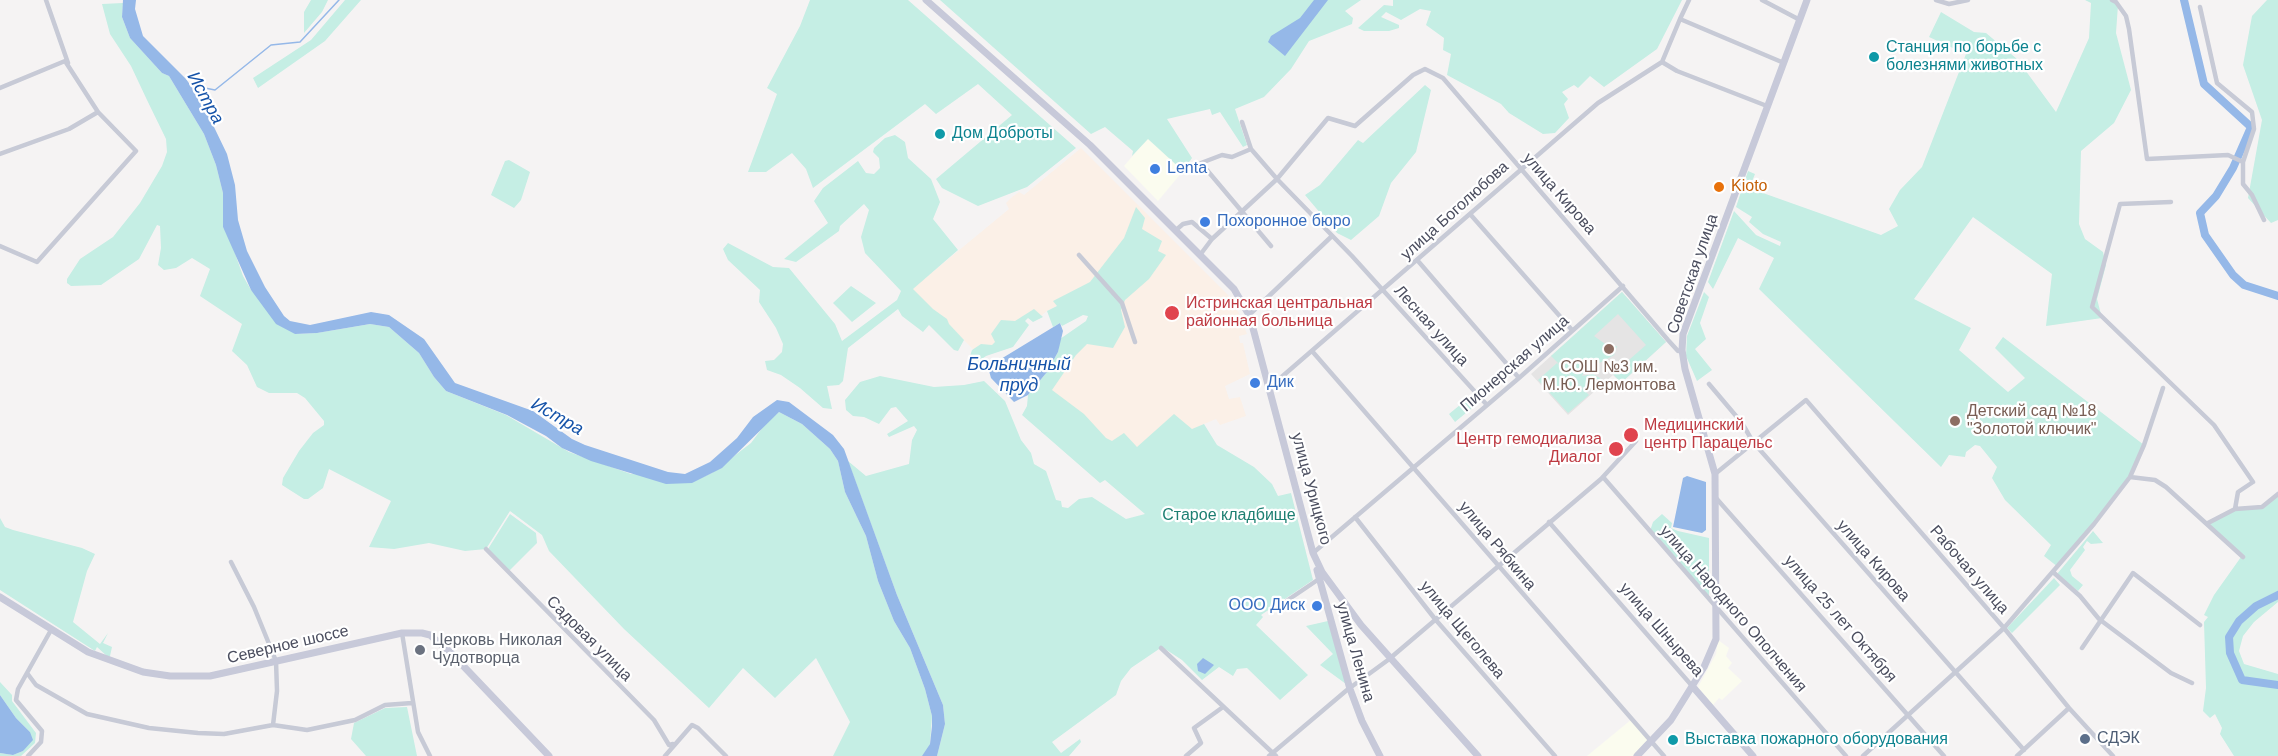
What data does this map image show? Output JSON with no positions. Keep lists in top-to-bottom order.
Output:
{
  "streets": {
    "main road": [
      "Советская улица",
      "улица Урицкого",
      "улица Шнырева",
      "Северное шоссе",
      "улица Ленина"
    ],
    "street": [
      "улица Кирова",
      "улица Боголюбова",
      "Лесная улица",
      "Пионерская улица",
      "улица Рябкина",
      "Рабочая улица",
      "улица Народного Ополчения",
      "улица 25 лет Октября",
      "улица Щеголева",
      "Садовая улица"
    ]
  },
  "crossings": [
    ["улица Кирова", "улица Боголюбова"],
    ["улица Кирова", "Советская улица"],
    ["улица Кирова", "Лесная улица"],
    ["улица Кирова", "Пионерская улица"],
    ["улица Кирова", "Рабочая улица"],
    ["улица Боголюбова", "Лесная улица"],
    ["улица Боголюбова", "улица Урицкого"],
    ["улица Боголюбова", "улица Рябкина"],
    ["Советская улица", "улица Рябкина"],
    ["Советская улица", "улица Народного Ополчения"],
    ["Советская улица", "улица 25 лет Октября"],
    ["Советская улица", "улица Шнырева"],
    ["Лесная улица", "Пионерская улица"],
    ["Пионерская улица", "улица Урицкого"],
    ["Пионерская улица", "улица Рябкина"],
    ["Пионерская улица", "улица Щеголева"],
    ["Пионерская улица", "улица Ленина"],
    ["улица Урицкого", "улица Ленина"]
  ],
  "water": ["Истра", "Больничный пруд"],
  "parks": ["Старое кладбище"],
  "places": [
    "Станция по борьбе с болезнями животных",
    "Дом Доброты",
    "Lenta",
    "Kioto",
    "Похоронное бюро",
    "Истринская центральная районная больница",
    "СОШ №3 им. М.Ю. Лермонтова",
    "Дик",
    "Детский сад №18 \"Золотой ключик\"",
    "Медицинский центр Парацельс",
    "Центр гемодиализа Диалог",
    "ООО Диск",
    "Церковь Николая Чудотворца",
    "СДЭК",
    "Выставка пожарного оборудования"
  ]
}
